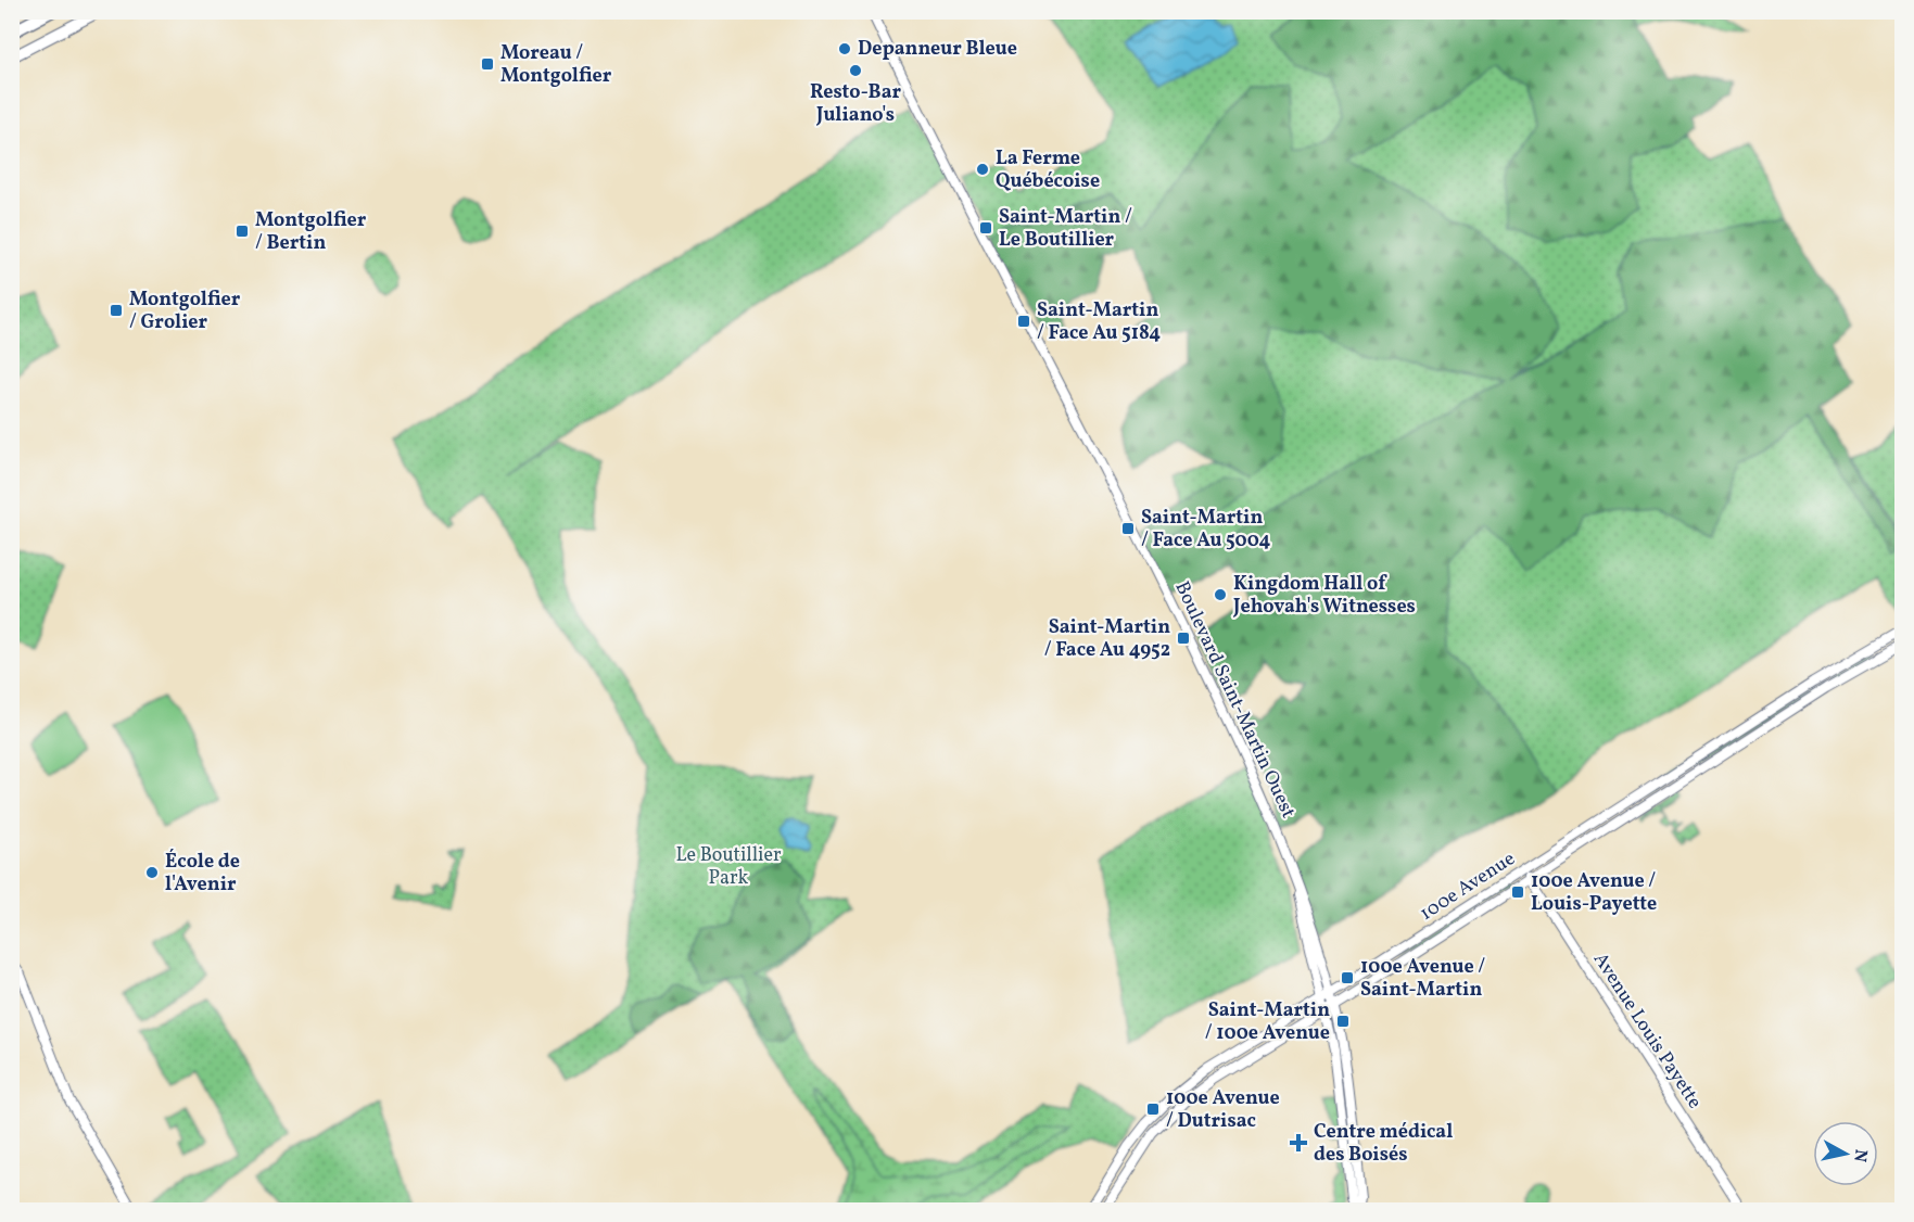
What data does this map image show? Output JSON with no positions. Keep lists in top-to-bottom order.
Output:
{
  "streets": {
    "main road": ["Boulevard Saint-Martin Ouest"],
    "street": ["100e Avenue", "Avenue Louis Payette"]
  },
  "crossings": [
    ["Boulevard Saint-Martin Ouest", "100e Avenue"],
    ["100e Avenue", "Avenue Louis Payette"]
  ],
  "parks": ["Le Boutillier Park"],
  "places": {
    "other": [
      "Depanneur Bleue",
      "Resto-Bar Juliano's",
      "La Ferme Québécoise",
      "Kingdom Hall of Jehovah's Witnesses",
      "École de l'Avenir"
    ],
    "transit": [
      "Moreau / Montgolfier",
      "Saint-Martin / Le Boutillier",
      "Montgolfier / Bertin",
      "Montgolfier / Grolier",
      "Saint-Martin / Face Au 5184",
      "Saint-Martin / Face Au 5004",
      "Saint-Martin / Face Au 4952",
      "100e Avenue / Louis-Payette",
      "100e Avenue / Saint-Martin",
      "Saint-Martin / 100e Avenue",
      "100e Avenue / Dutrisac"
    ],
    "health": ["Centre médical des Boisés"]
  },
  "north": "right"
}
